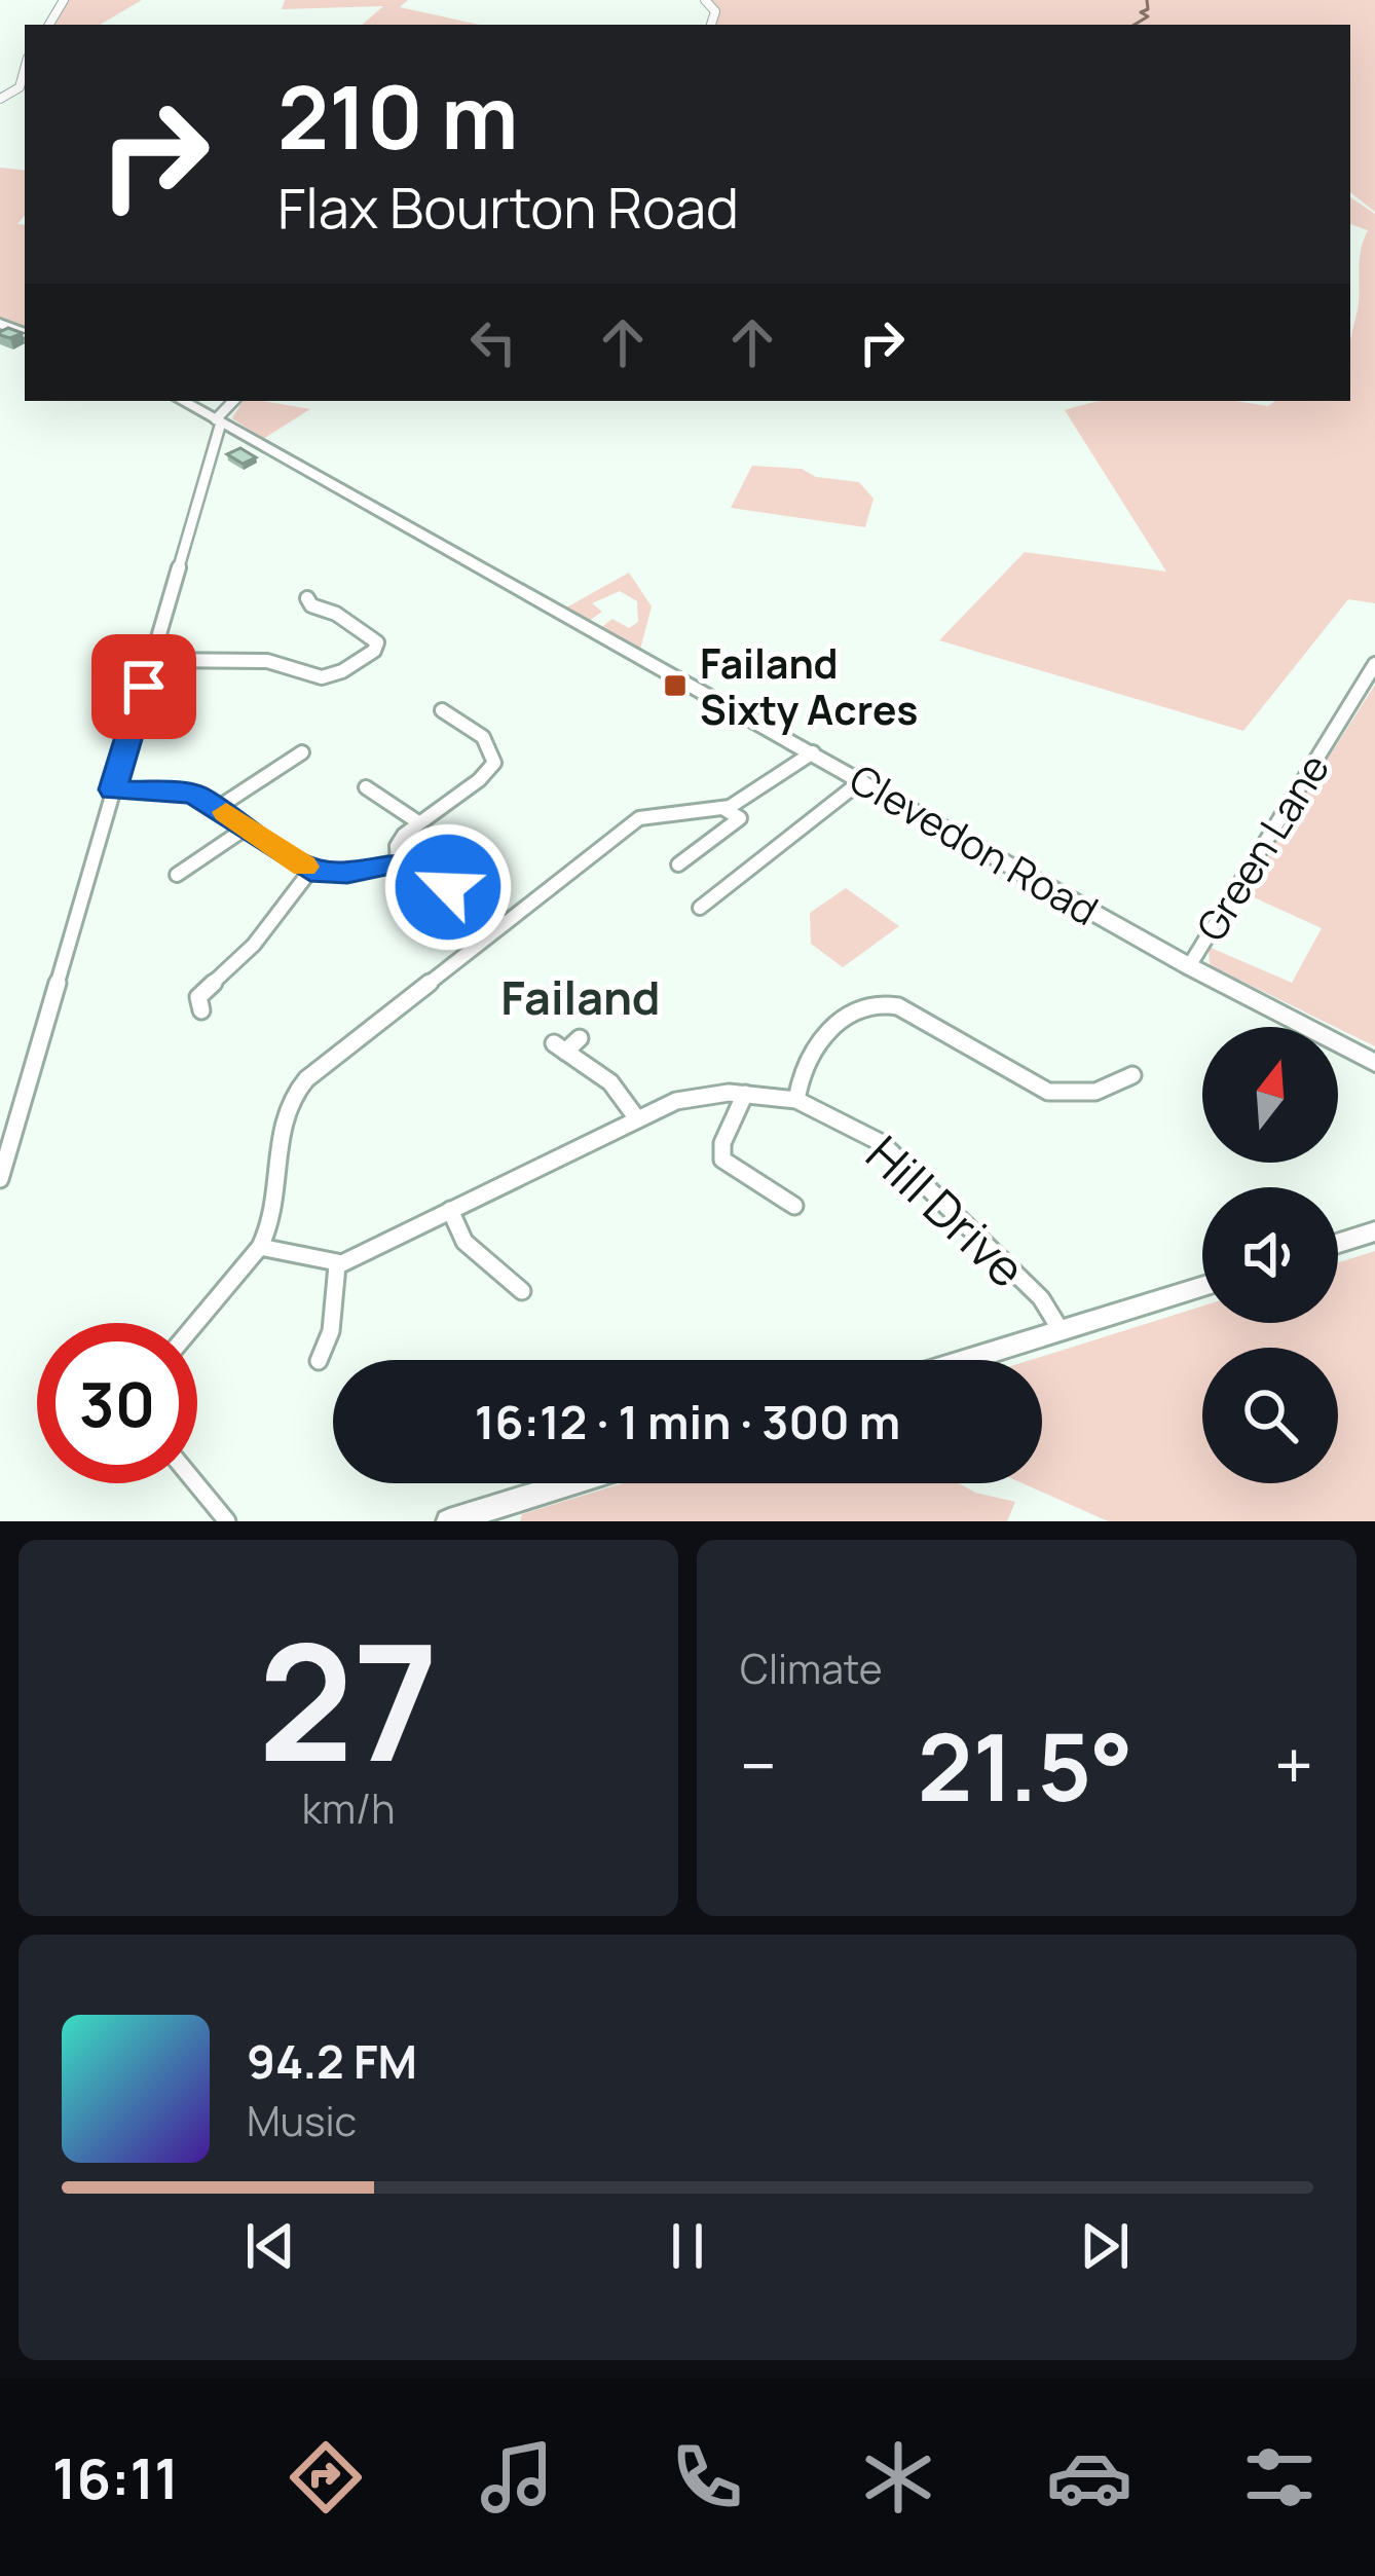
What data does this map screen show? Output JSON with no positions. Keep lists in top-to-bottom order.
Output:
{
  "streets": {
    "main road": ["Clevedon Road"],
    "street": ["Green Lane", "Hill Drive"]
  },
  "crossings": [
    ["Clevedon Road", "Green Lane"]
  ],
  "districts": ["Failand"],
  "places": {
    "transit": ["Failand Sixty Acres"]
  },
  "north": "top",
  "page": {
    "turn": ["210 m", "Flax Bourton Road"],
    "limit": "30",
    "trip": "16:12 · 1 min · 300 m",
    "tile": [
      ["27", "km/h"],
      "Climate"
    ],
    "heat": ["−", "21.5°", "+"],
    "song": ["94.2 FM", "Music"],
    "tabs": "16:11"
  }
}
